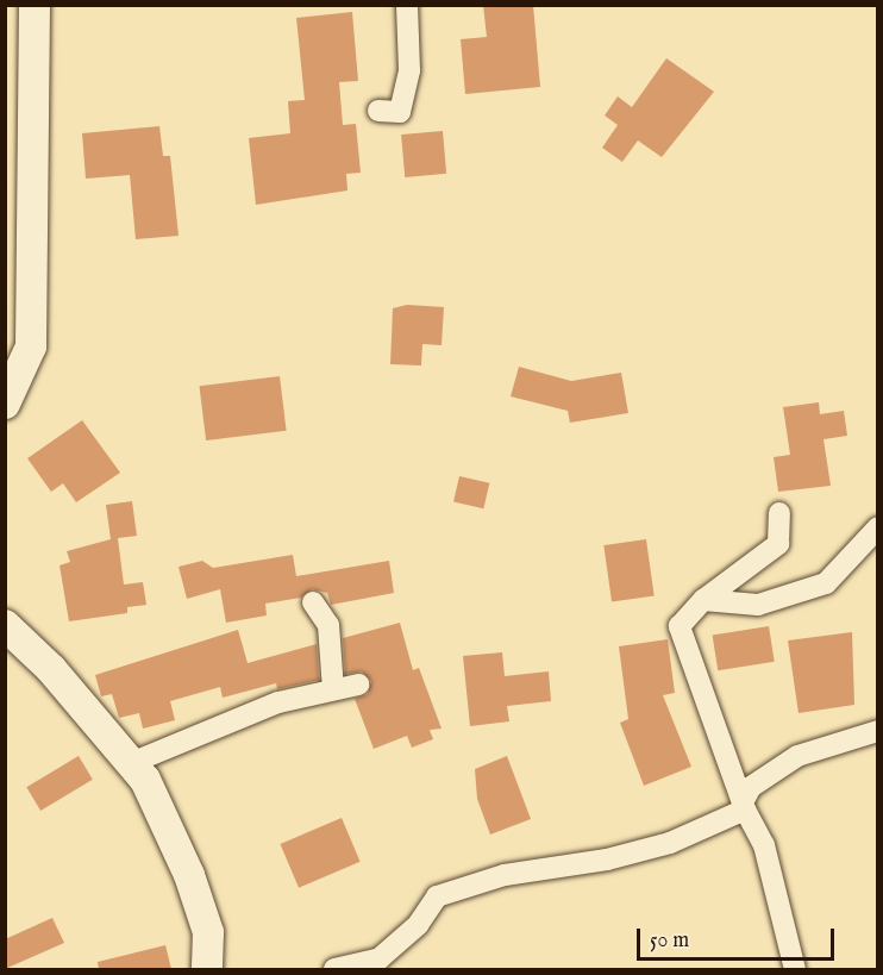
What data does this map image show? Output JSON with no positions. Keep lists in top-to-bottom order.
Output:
{
  "scale_bar": "50 m"
}
